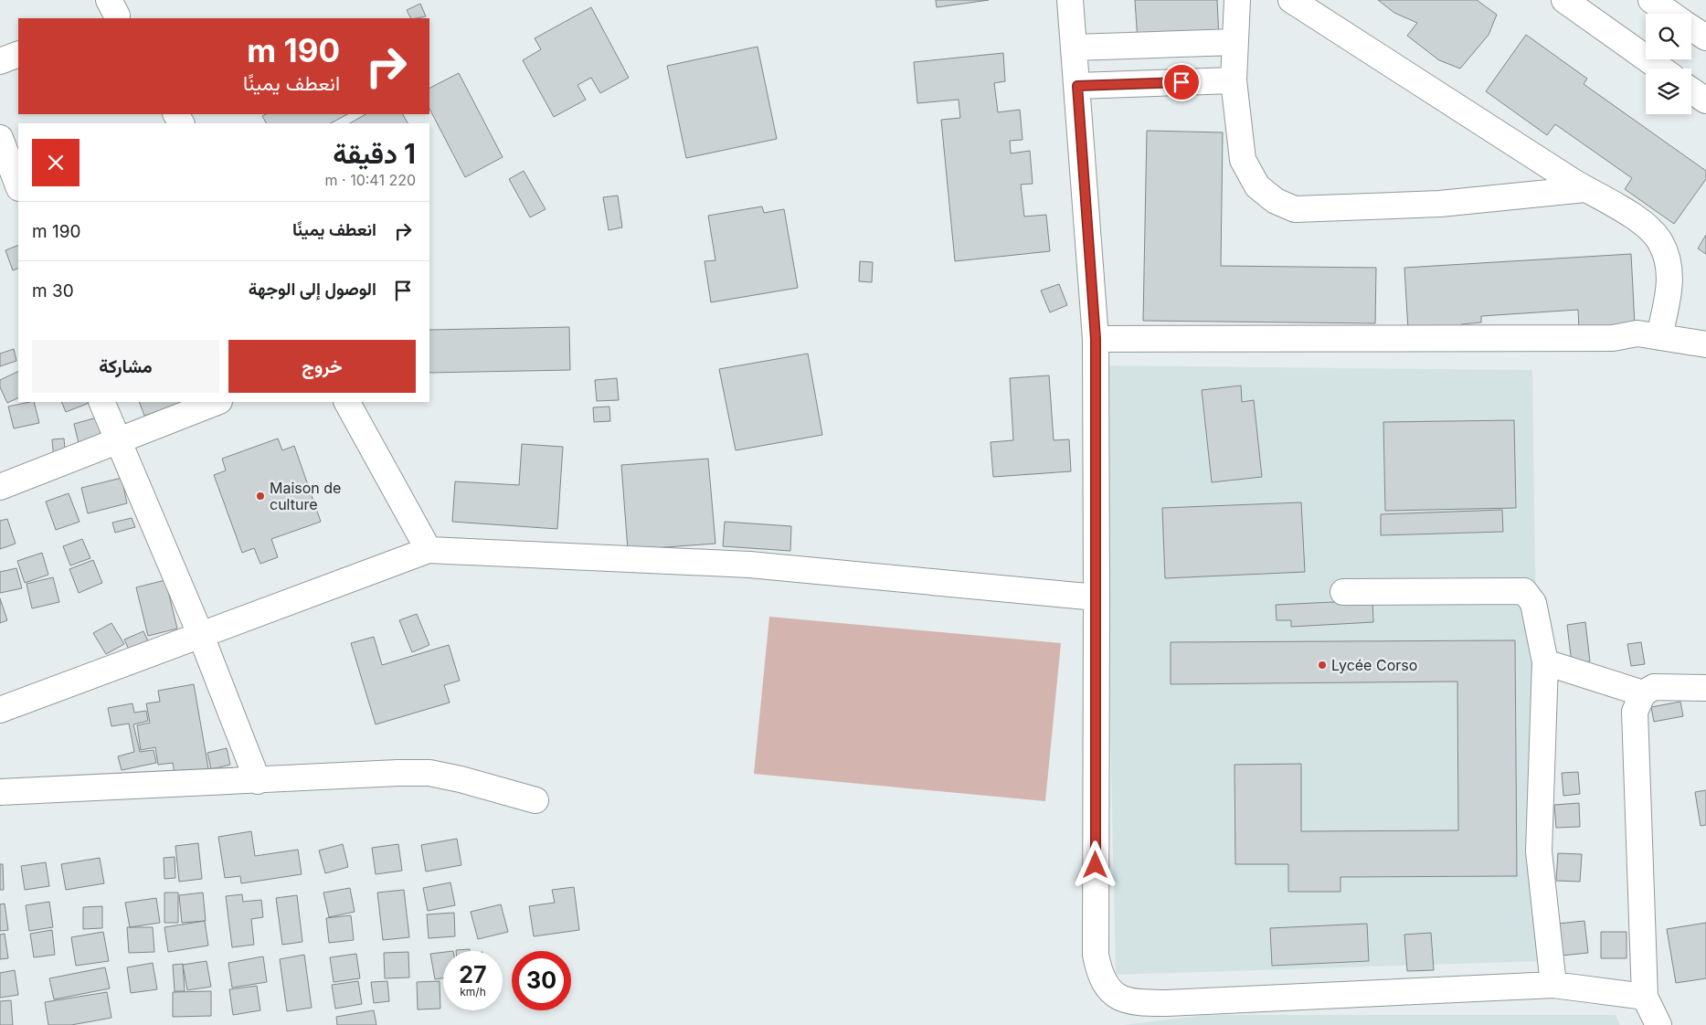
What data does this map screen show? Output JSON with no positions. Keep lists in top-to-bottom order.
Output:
{
  "places": ["Maison de culture", "Lycée Corso"],
  "page": {
    "turn": ["190 m", "انعطف يمينًا"],
    "heading": ["1 دقيقة", "220 m · 10:41"],
    "list": [
      {
        "name": "انعطف يمينًا",
        "value": "190 m"
      },
      {
        "name": "الوصول إلى الوجهة",
        "value": "30 m"
      }
    ],
    "buttons": ["خروج", "مشاركة"],
    "speed": "27 km/h",
    "limit": "30"
  }
}
